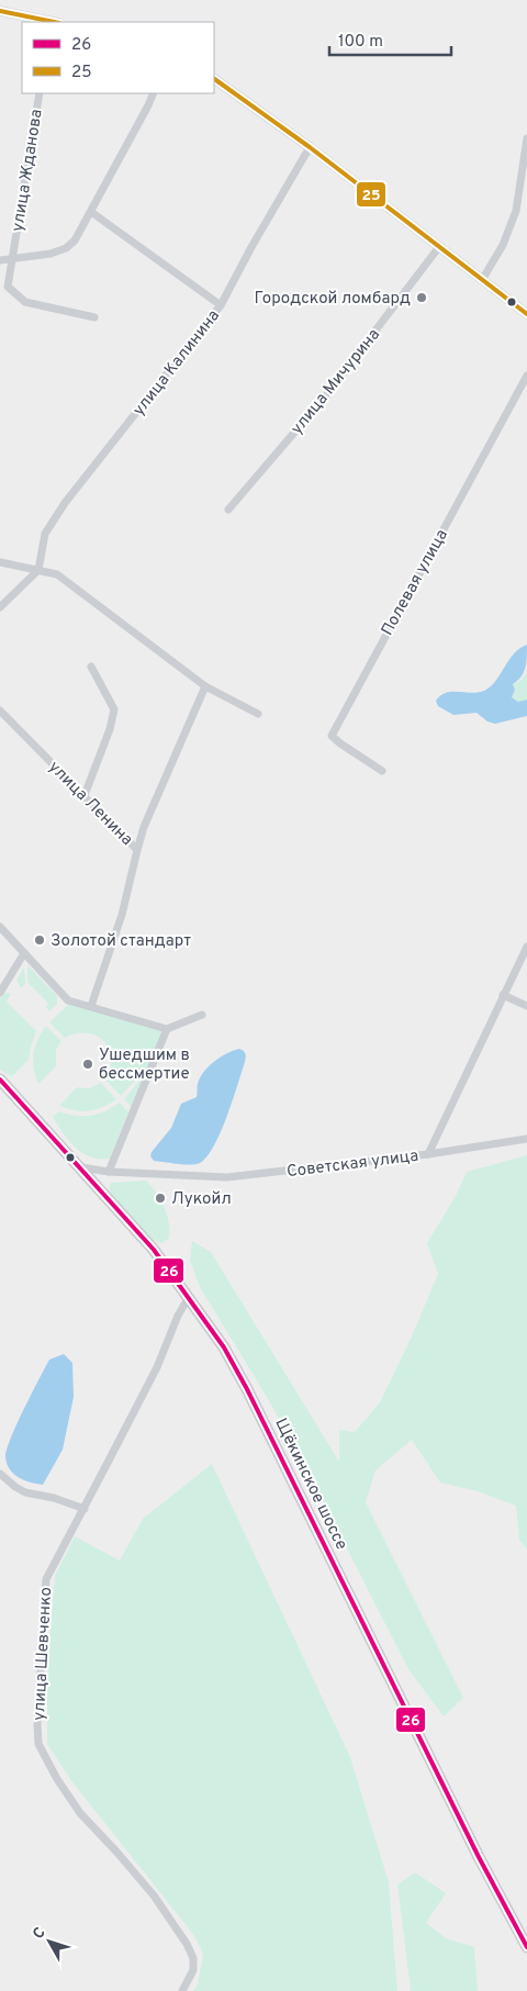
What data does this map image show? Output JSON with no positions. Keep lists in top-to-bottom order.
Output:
{
  "streets": {
    "main road": ["Щёкинское шоссе"],
    "street": [
      "улица Жданова",
      "улица Калинина",
      "улица Мичурина",
      "Полевая улица",
      "улица Ленина",
      "Советская улица",
      "улица Шевченко"
    ]
  },
  "crossings": [
    ["Советская улица", "Щёкинское шоссе"],
    ["Щёкинское шоссе", "улица Шевченко"]
  ],
  "places": [
    "Городской ломбард",
    "Золотой стандарт",
    "Ушедшим в бессмертие",
    "Лукойл"
  ],
  "lines": ["transit line 25", "transit line 26"],
  "legend": ["26", "25"],
  "scale_bar": "100 m",
  "north": "top left"
}
